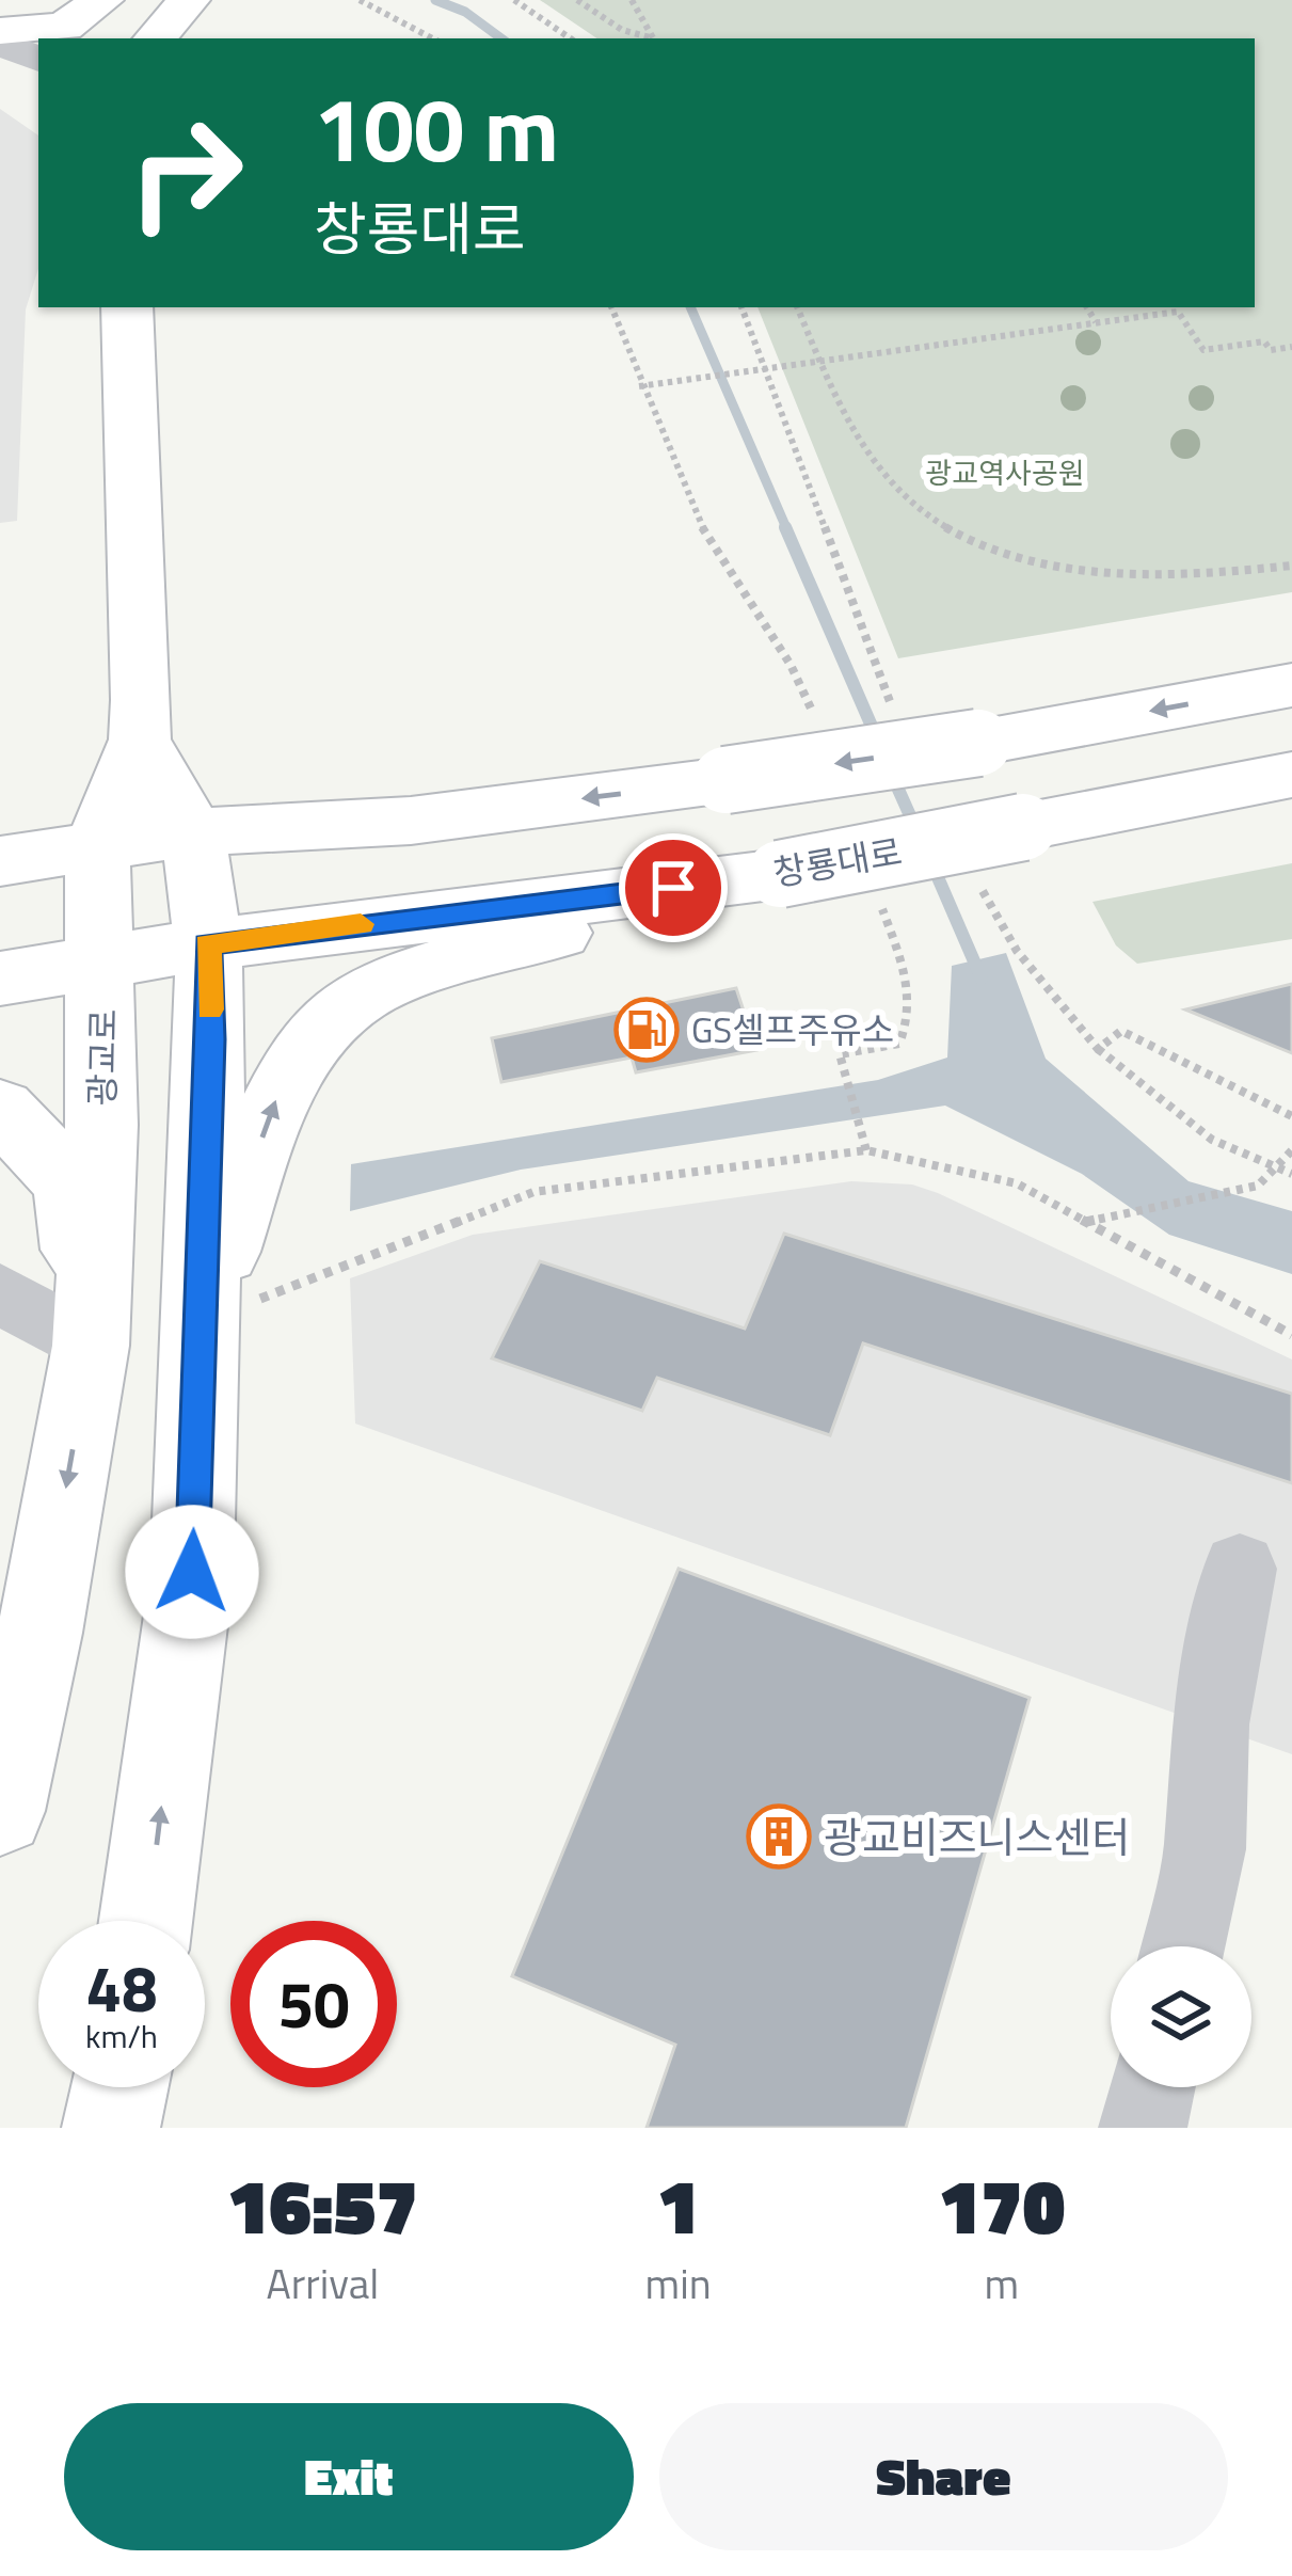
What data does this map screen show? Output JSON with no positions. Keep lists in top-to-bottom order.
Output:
{
  "streets": {
    "main road": ["창룡대로", "광교로"]
  },
  "crossings": [
    ["창룡대로", "광교로"]
  ],
  "parks": ["광교역사공원"],
  "places": {
    "fuel station": ["GS셀프주유소"],
    "building": ["광교비즈니스센터"]
  },
  "page": {
    "turn": ["100 m", "창룡대로"],
    "speed": "48 km/h",
    "limit": "50",
    "eta": [
      "16:57",
      "Arrival",
      "1",
      "min",
      "170",
      "m"
    ],
    "buttons": ["Exit", "Share"]
  }
}
